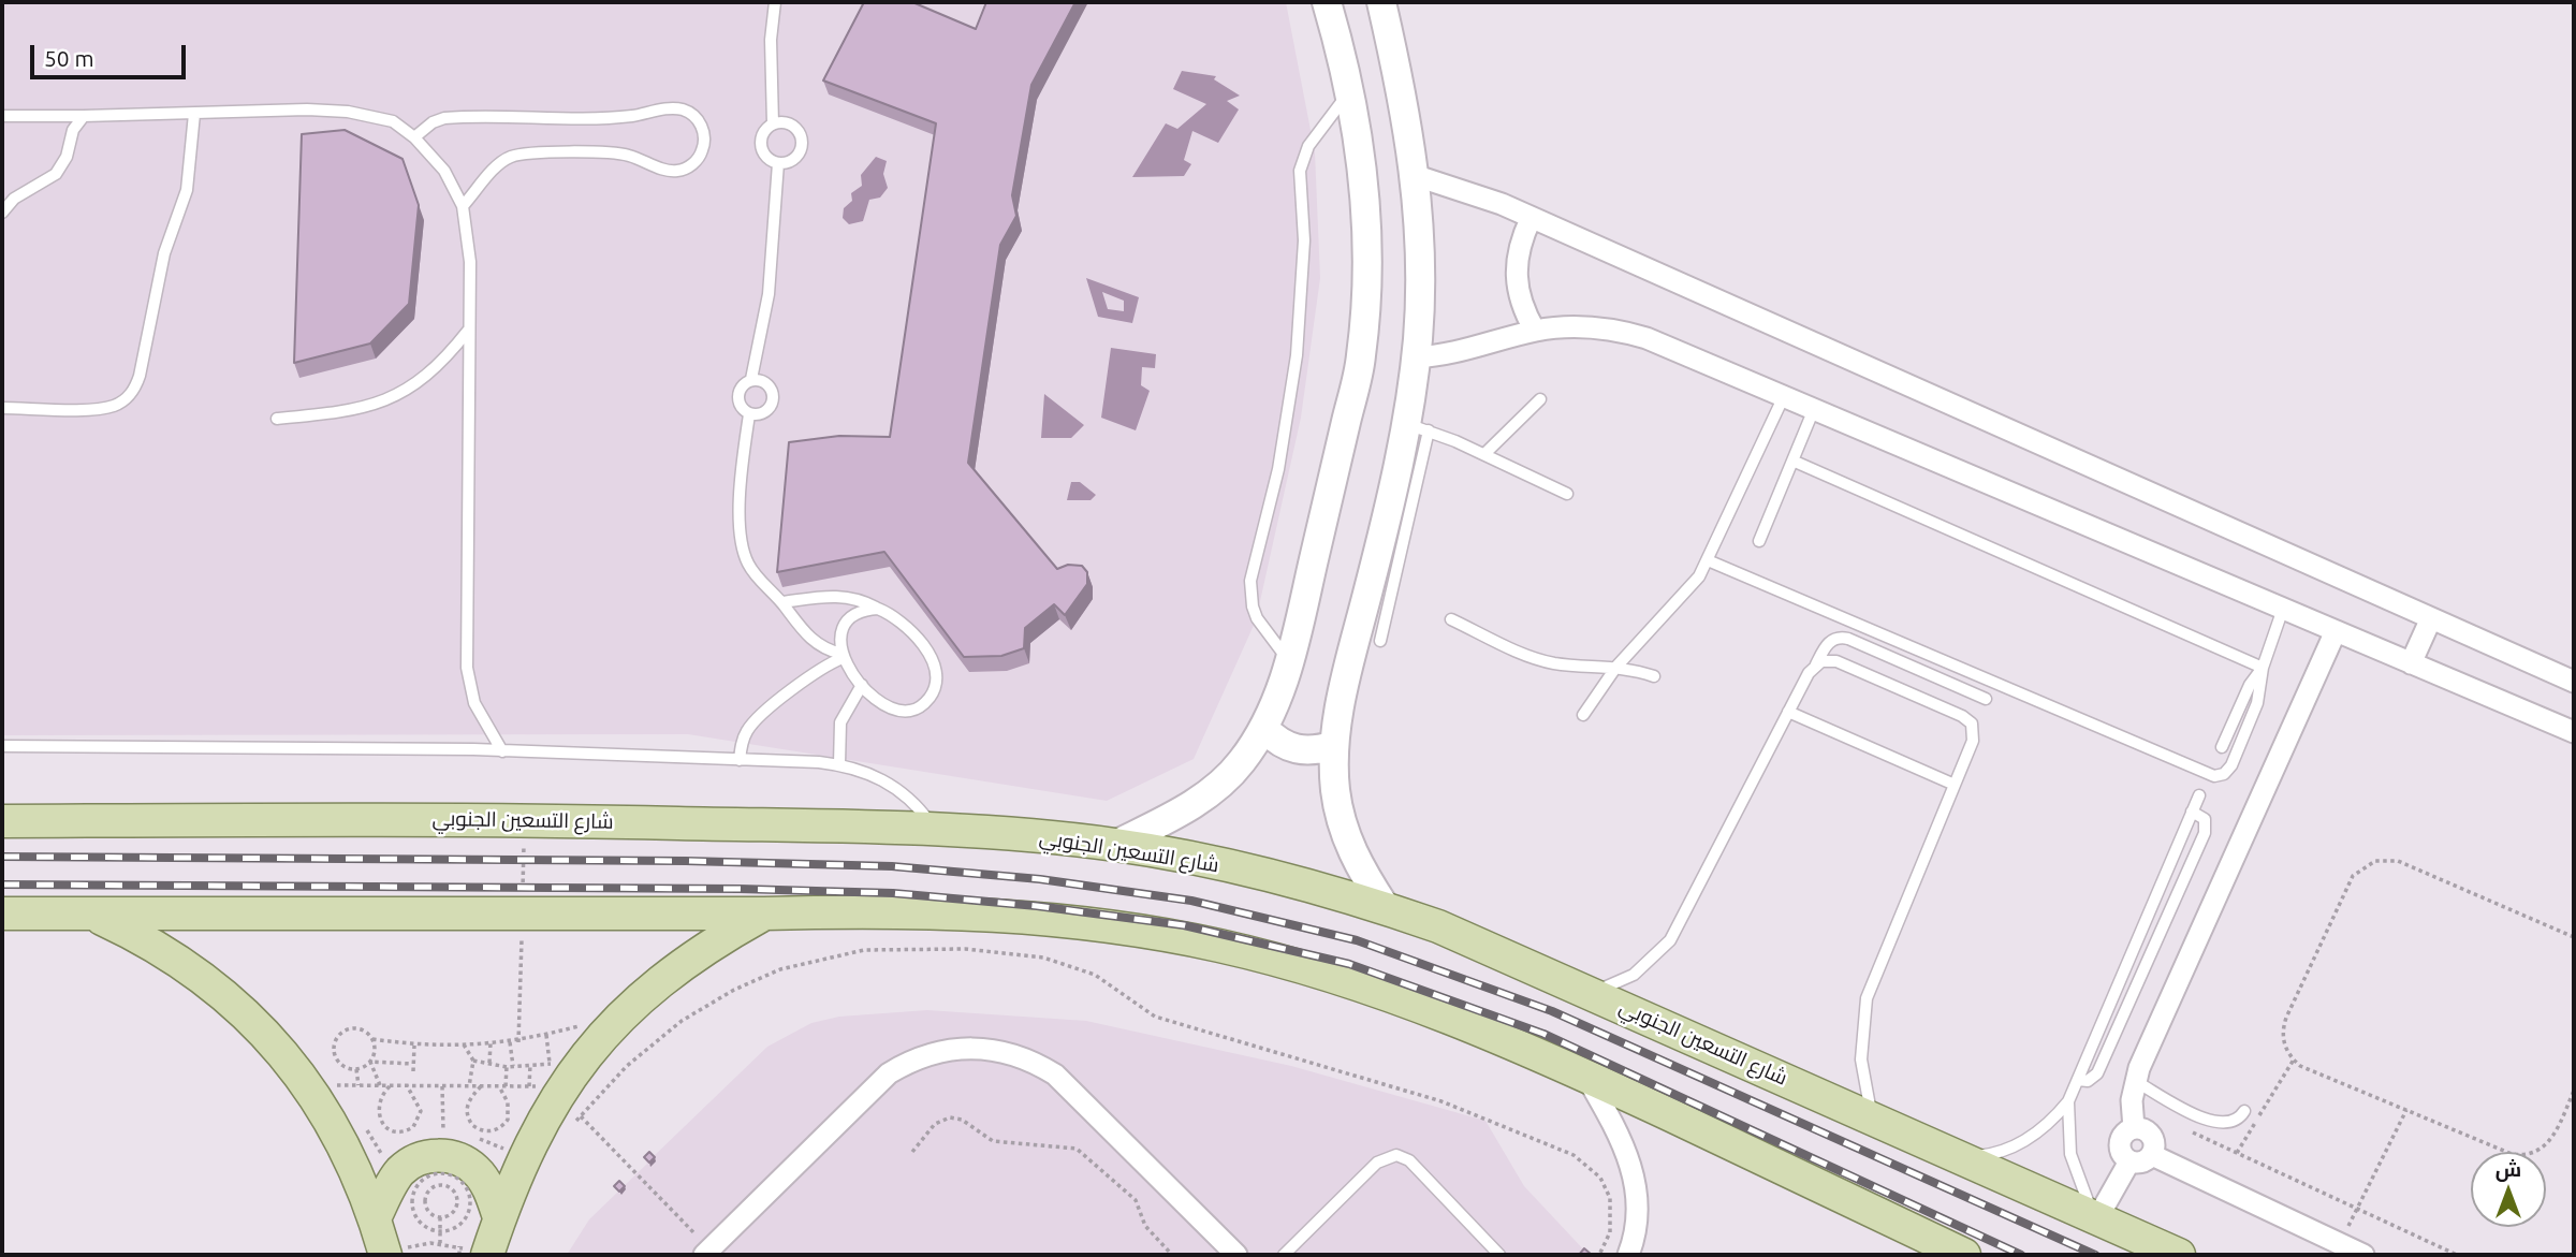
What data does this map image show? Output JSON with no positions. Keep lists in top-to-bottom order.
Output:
{
  "streets": {
    "main road": ["شارع التسعين الجنوبي"]
  },
  "scale_bar": "50 m",
  "north": "top"
}
